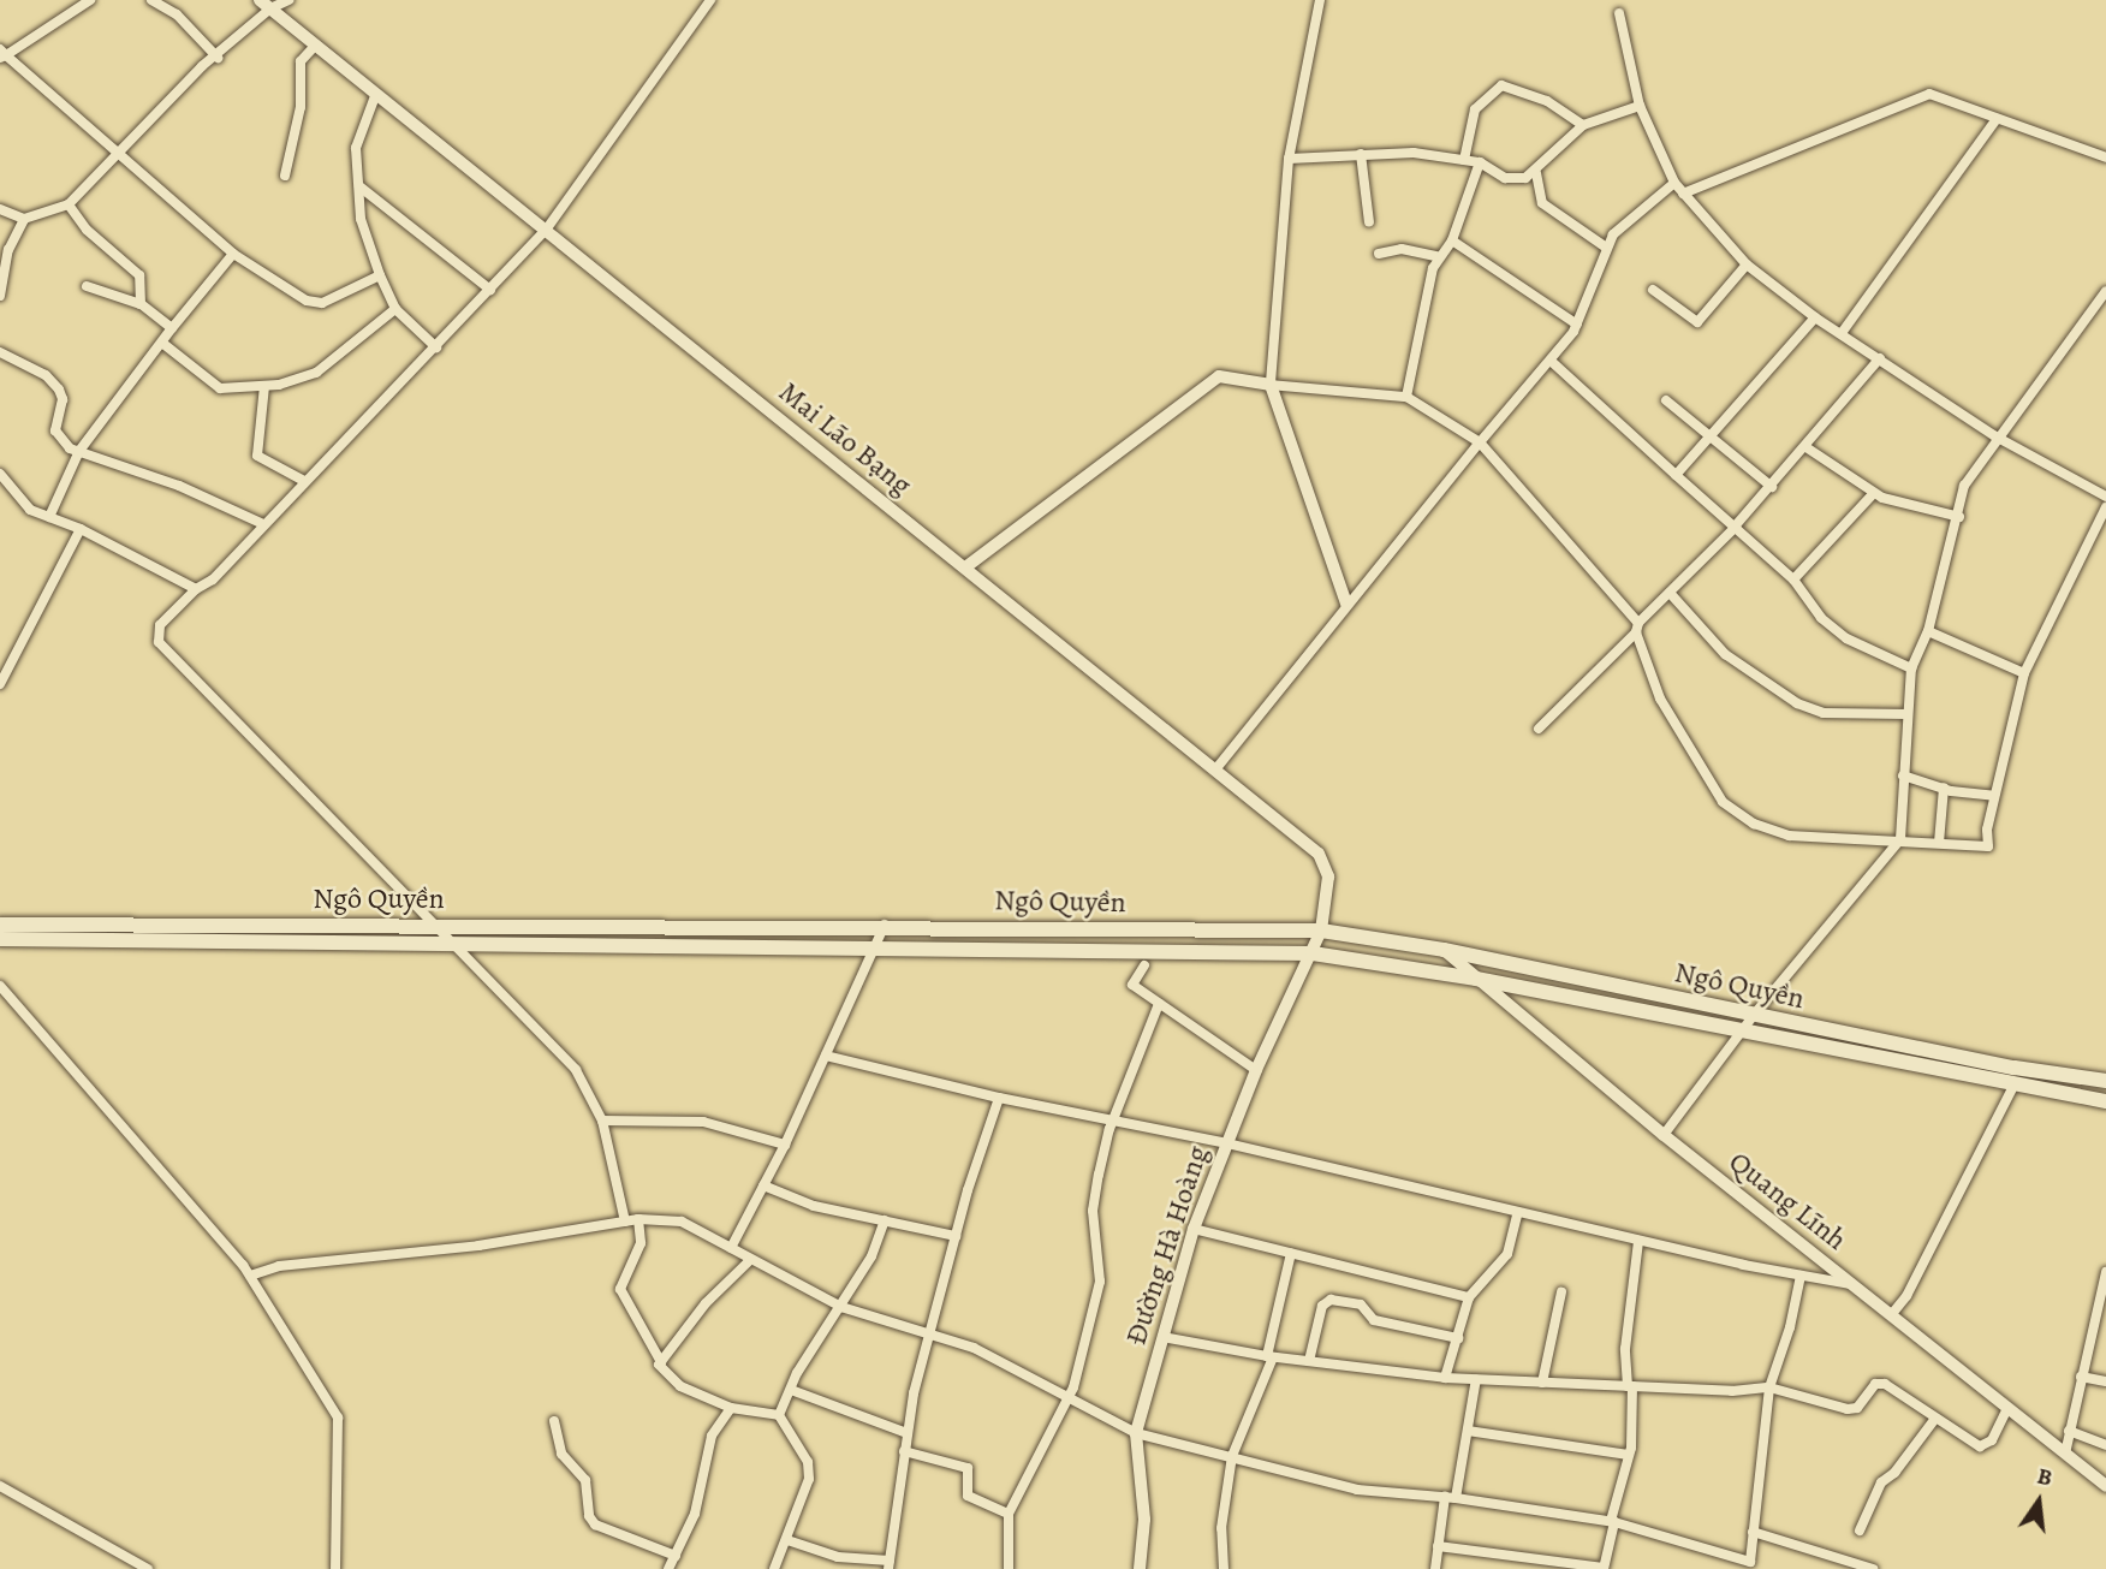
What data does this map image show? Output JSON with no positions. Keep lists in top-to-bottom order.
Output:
{
  "streets": {
    "main road": ["Ngô Quyền"],
    "street": ["Mai Lão Bạng", "Quang Lĩnh", "Đường Hà Hoàng"]
  },
  "crossings": [
    ["Mai Lão Bạng", "Ngô Quyền"],
    ["Mai Lão Bạng", "Đường Hà Hoàng"],
    ["Ngô Quyền", "Quang Lĩnh"],
    ["Ngô Quyền", "Đường Hà Hoàng"]
  ],
  "north": "top"
}
